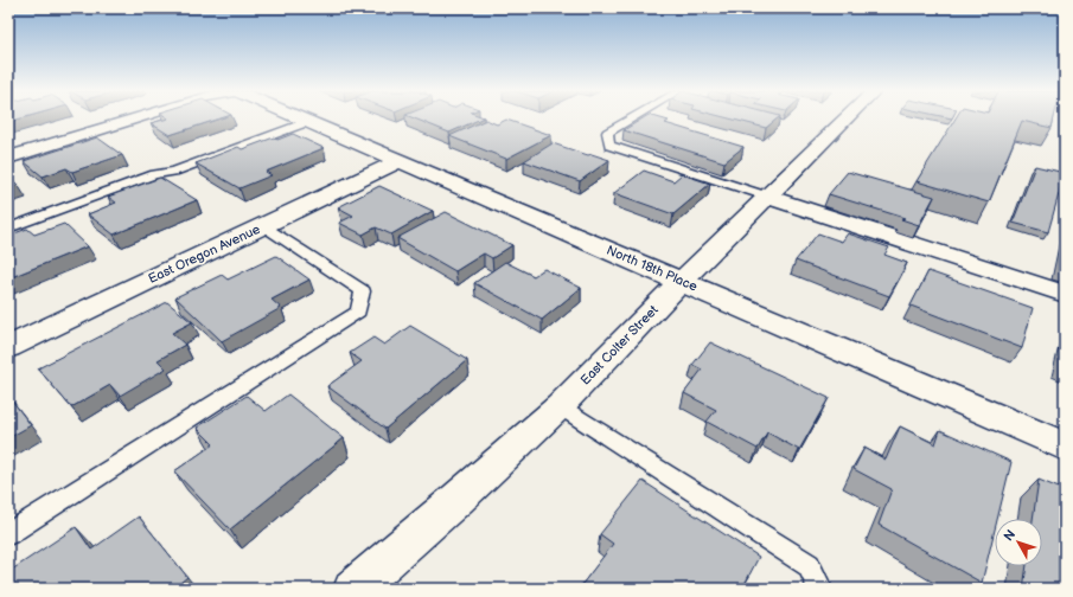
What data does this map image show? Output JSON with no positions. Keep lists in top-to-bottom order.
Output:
{
  "streets": {
    "street": ["East Oregon Avenue", "North 18th Place", "East Colter Street"]
  },
  "crossings": [
    ["East Oregon Avenue", "North 18th Place"],
    ["North 18th Place", "East Colter Street"]
  ],
  "north": "top left"
}
